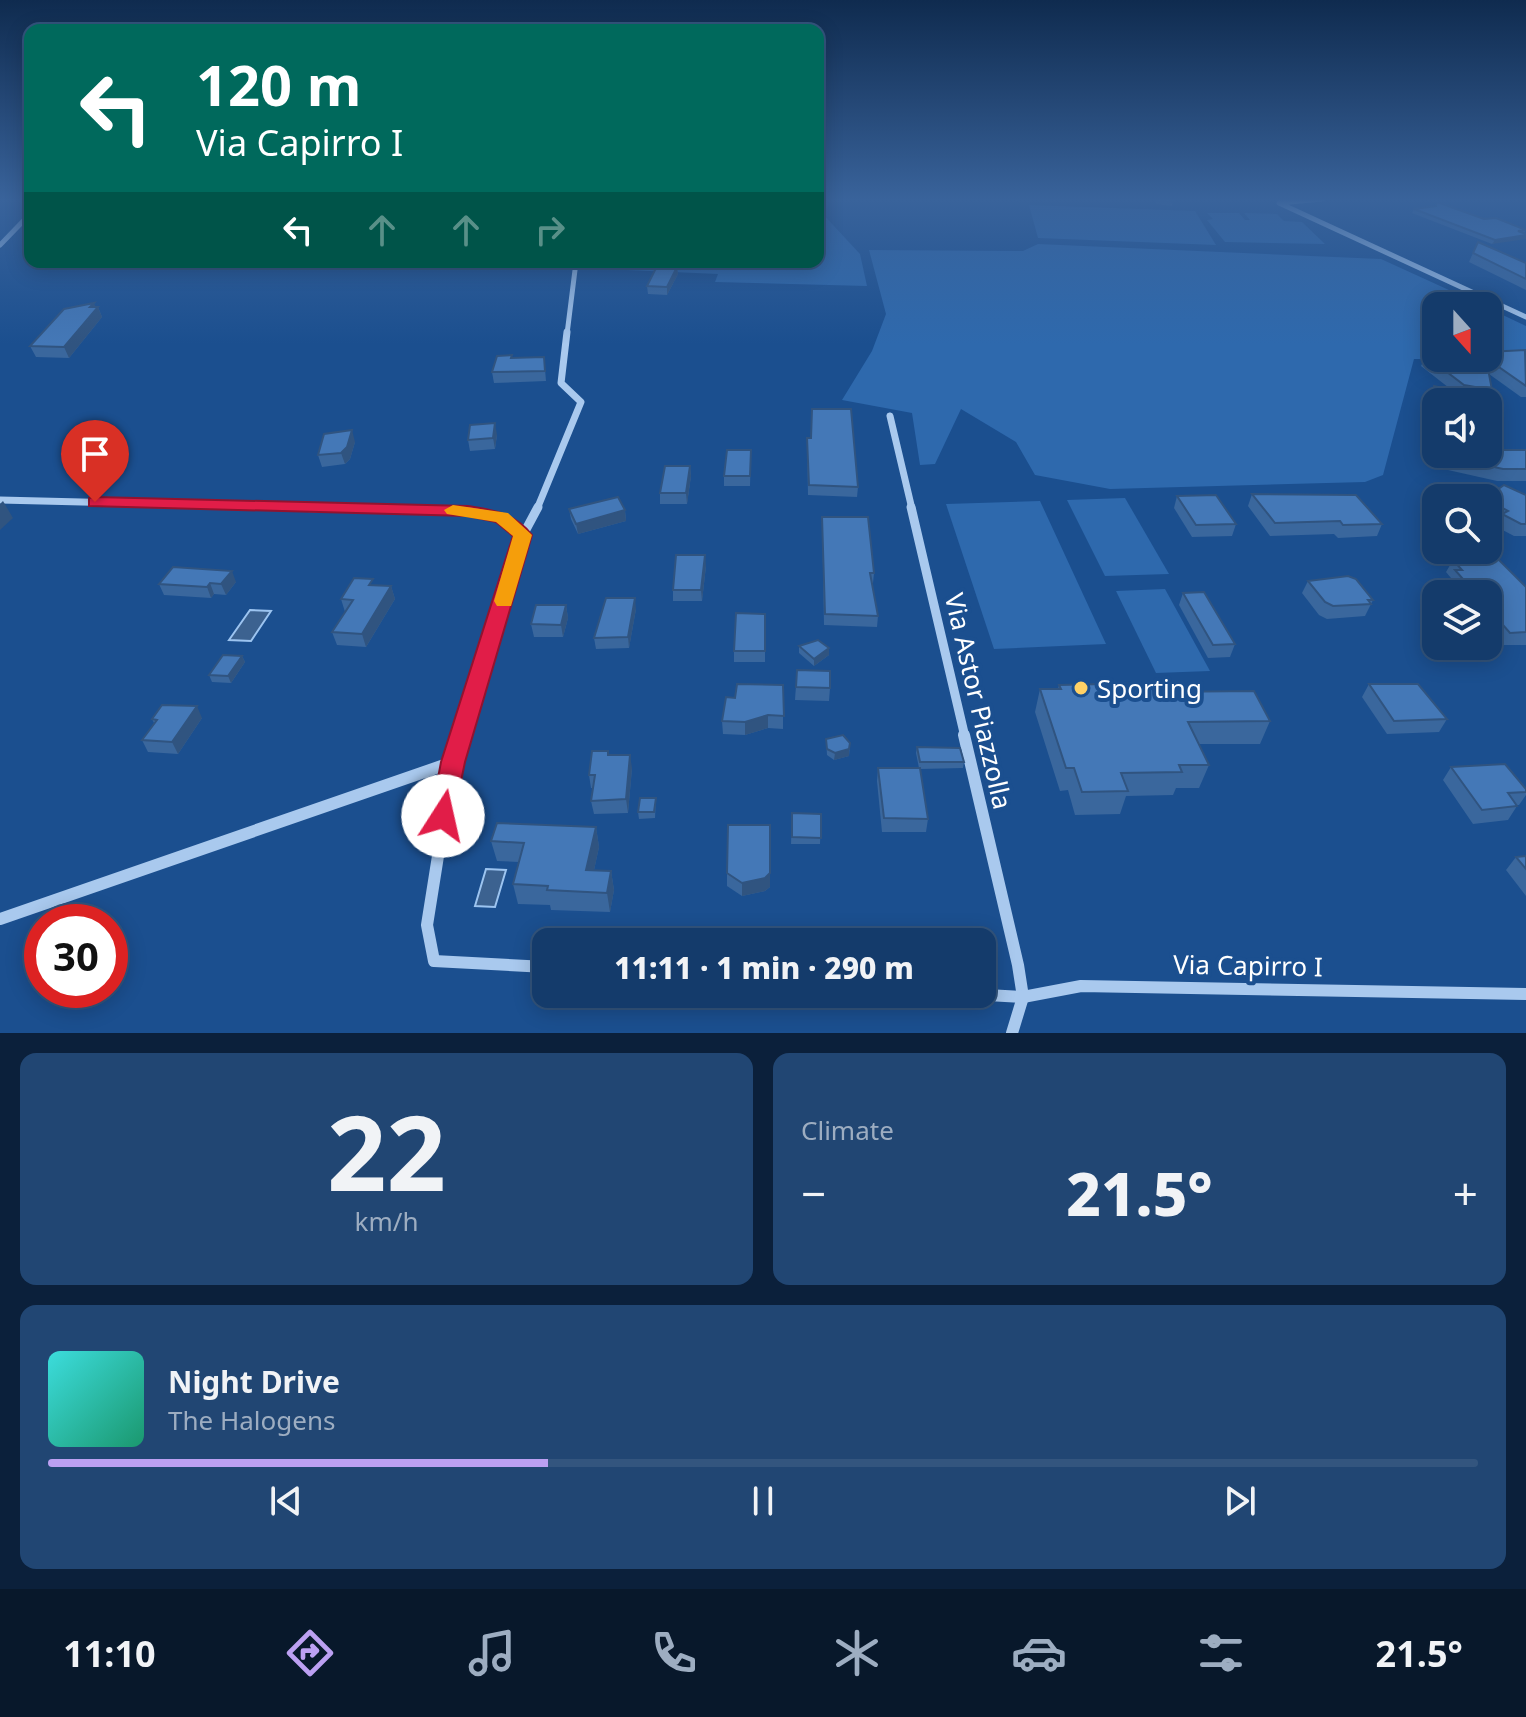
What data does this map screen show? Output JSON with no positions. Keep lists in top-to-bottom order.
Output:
{
  "streets": {
    "street": ["Via Astor Piazzolla", "Via Capirro I"]
  },
  "crossings": [
    ["Via Astor Piazzolla", "Via Capirro I"]
  ],
  "places": ["Sporting"],
  "north": "bottom",
  "page": {
    "turn": ["120 m", "Via Capirro I"],
    "limit": "30",
    "trip": "11:11 · 1 min · 290 m",
    "tile": [
      ["22", "km/h"],
      "Climate"
    ],
    "heat": ["−", "21.5°", "+"],
    "song": ["Night Drive", "The Halogens"],
    "tabs": ["11:10", "21.5°"]
  }
}
